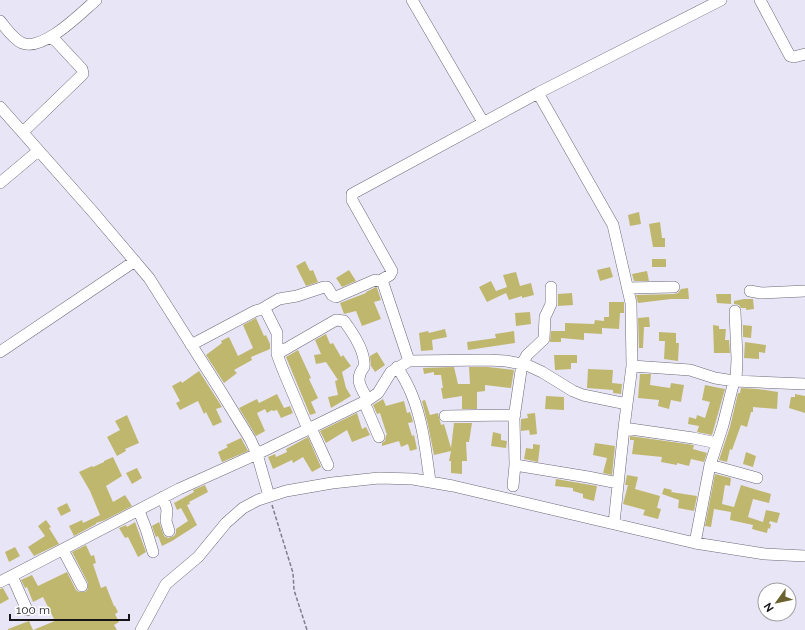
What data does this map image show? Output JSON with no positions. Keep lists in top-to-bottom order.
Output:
{
  "scale_bar": "100 m",
  "north": "bottom left"
}
